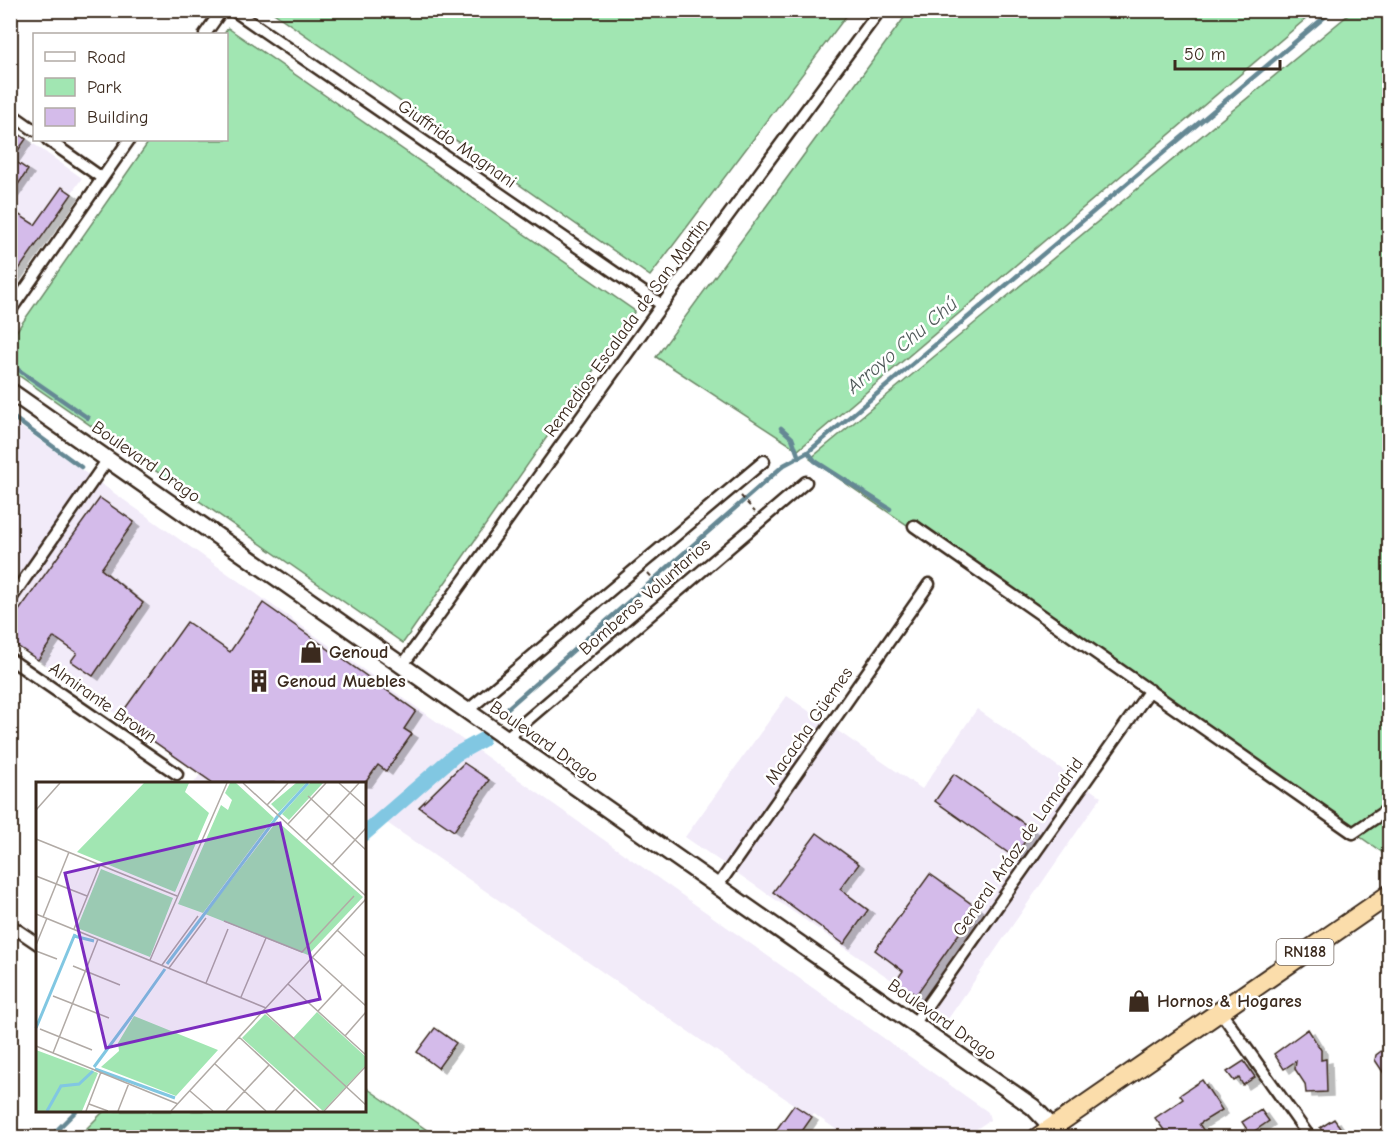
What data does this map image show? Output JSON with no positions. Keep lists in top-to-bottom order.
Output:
{
  "streets": {
    "highway": ["RN188"],
    "main road": ["Boulevard Drago"],
    "street": [
      "Giuffrido Magnani",
      "Remedios Escalada de San Martin",
      "Bomberos Voluntarios",
      "Almirante Brown",
      "Macacha Güemes",
      "General Aráoz de Lamadrid"
    ]
  },
  "crossings": [
    ["Giuffrido Magnani", "Remedios Escalada de San Martin"],
    ["Remedios Escalada de San Martin", "Boulevard Drago"],
    ["Boulevard Drago", "Bomberos Voluntarios"],
    ["Boulevard Drago", "Macacha Güemes"],
    ["Boulevard Drago", "General Aráoz de Lamadrid"],
    ["Boulevard Drago", "RN188"]
  ],
  "water": ["Arroyo Chu Chú"],
  "places": {
    "shop": ["Genoud", "Hornos & Hogares"],
    "building": ["Genoud Muebles"]
  },
  "legend": ["Road", "Park", "Building"],
  "scale_bar": "50 m"
}
